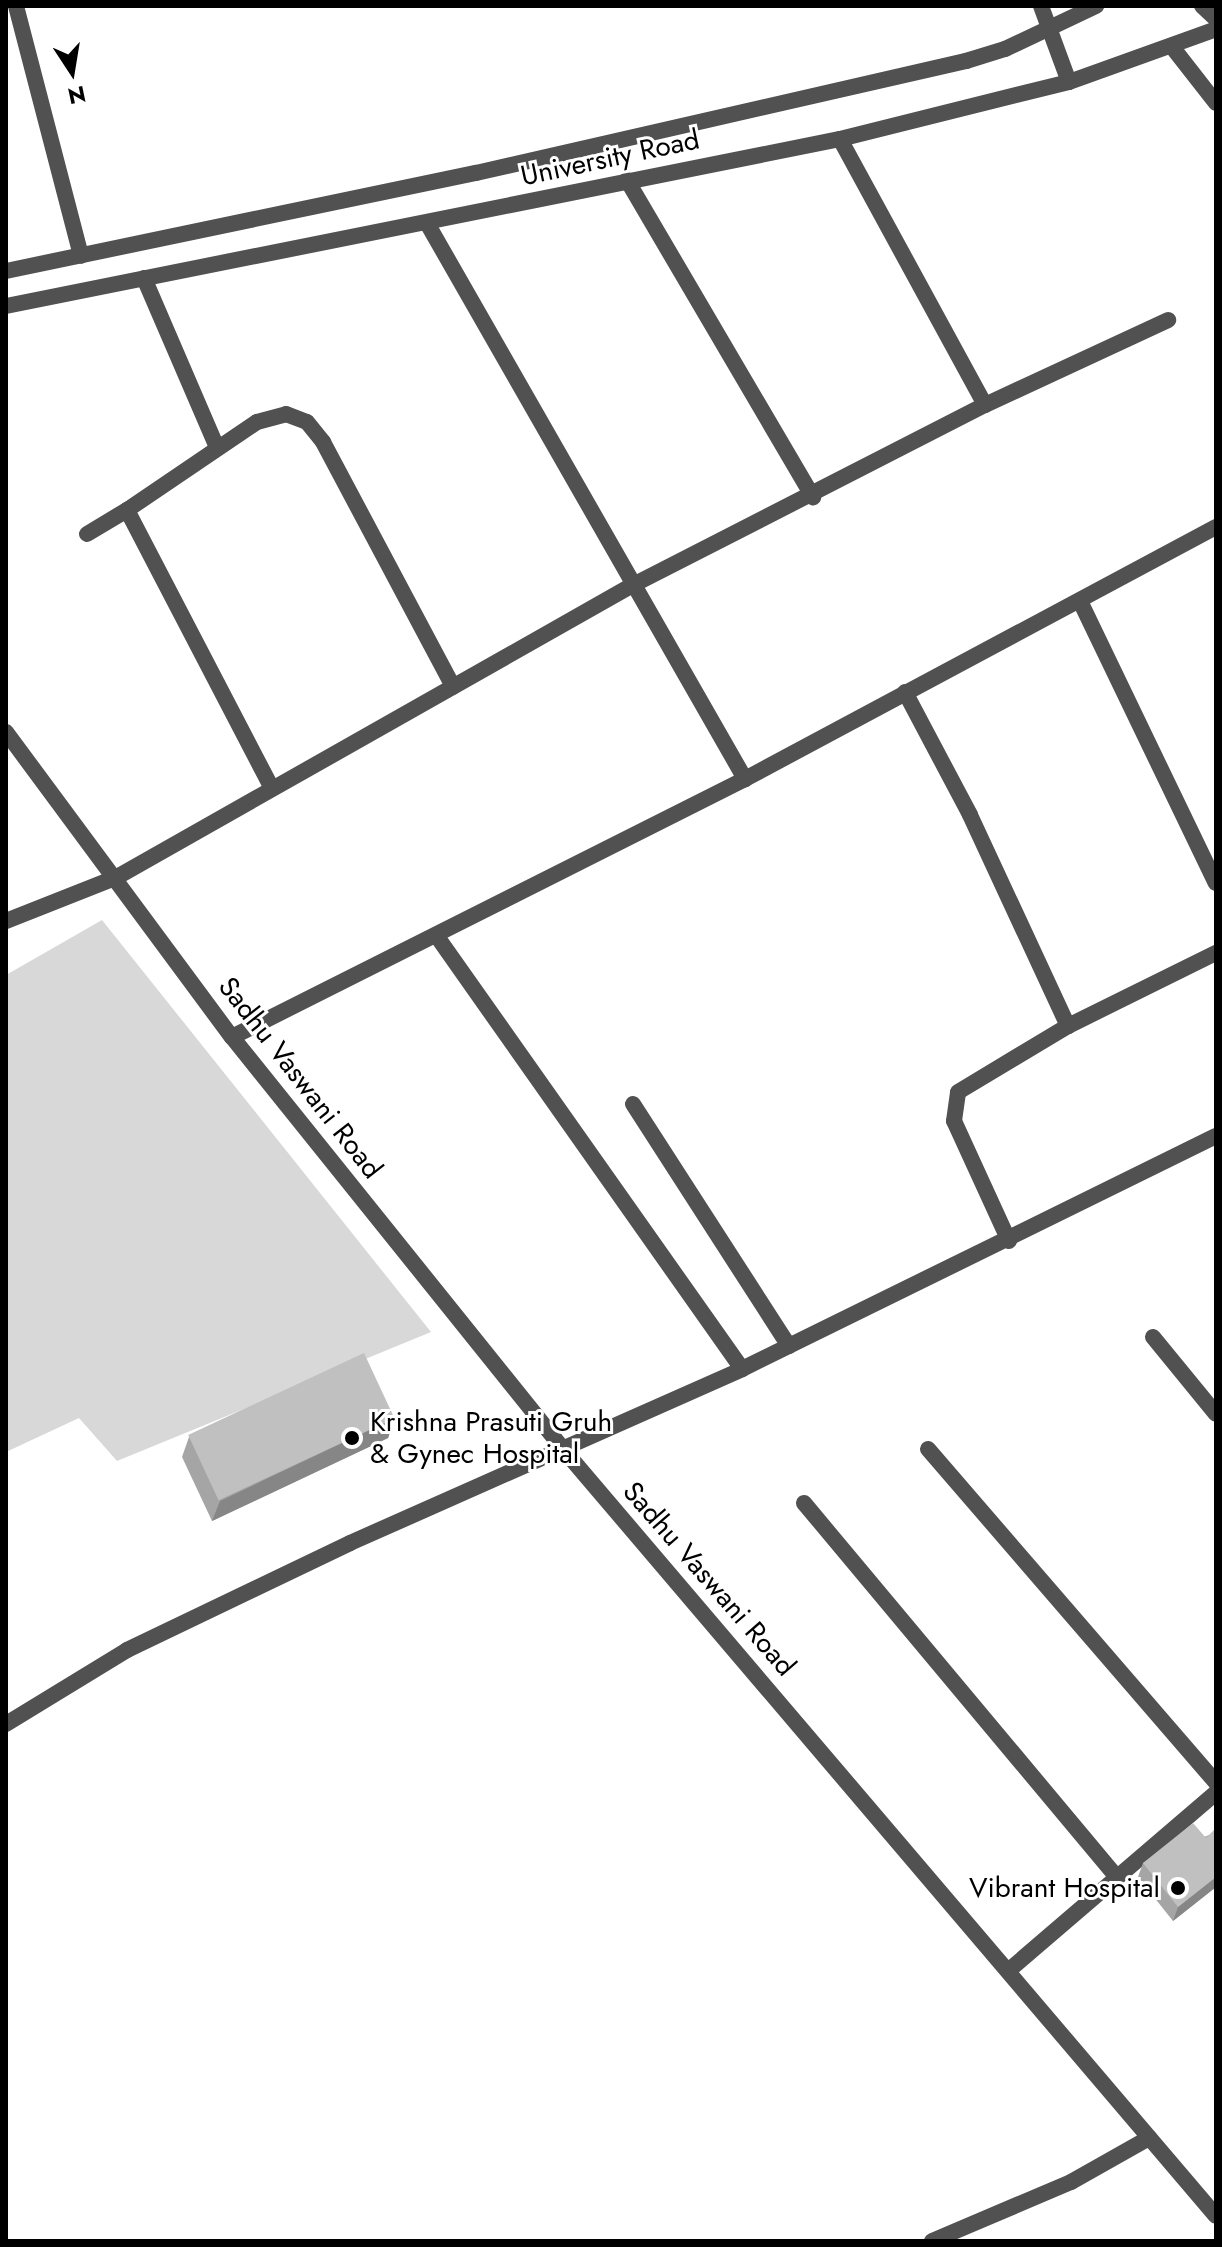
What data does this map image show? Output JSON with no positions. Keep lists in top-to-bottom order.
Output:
{
  "streets": {
    "street": ["University Road", "Sadhu Vaswani Road"]
  },
  "places": ["Krishna Prasuti Gruh & Gynec Hospital", "Vibrant Hospital"],
  "north": "bottom"
}
